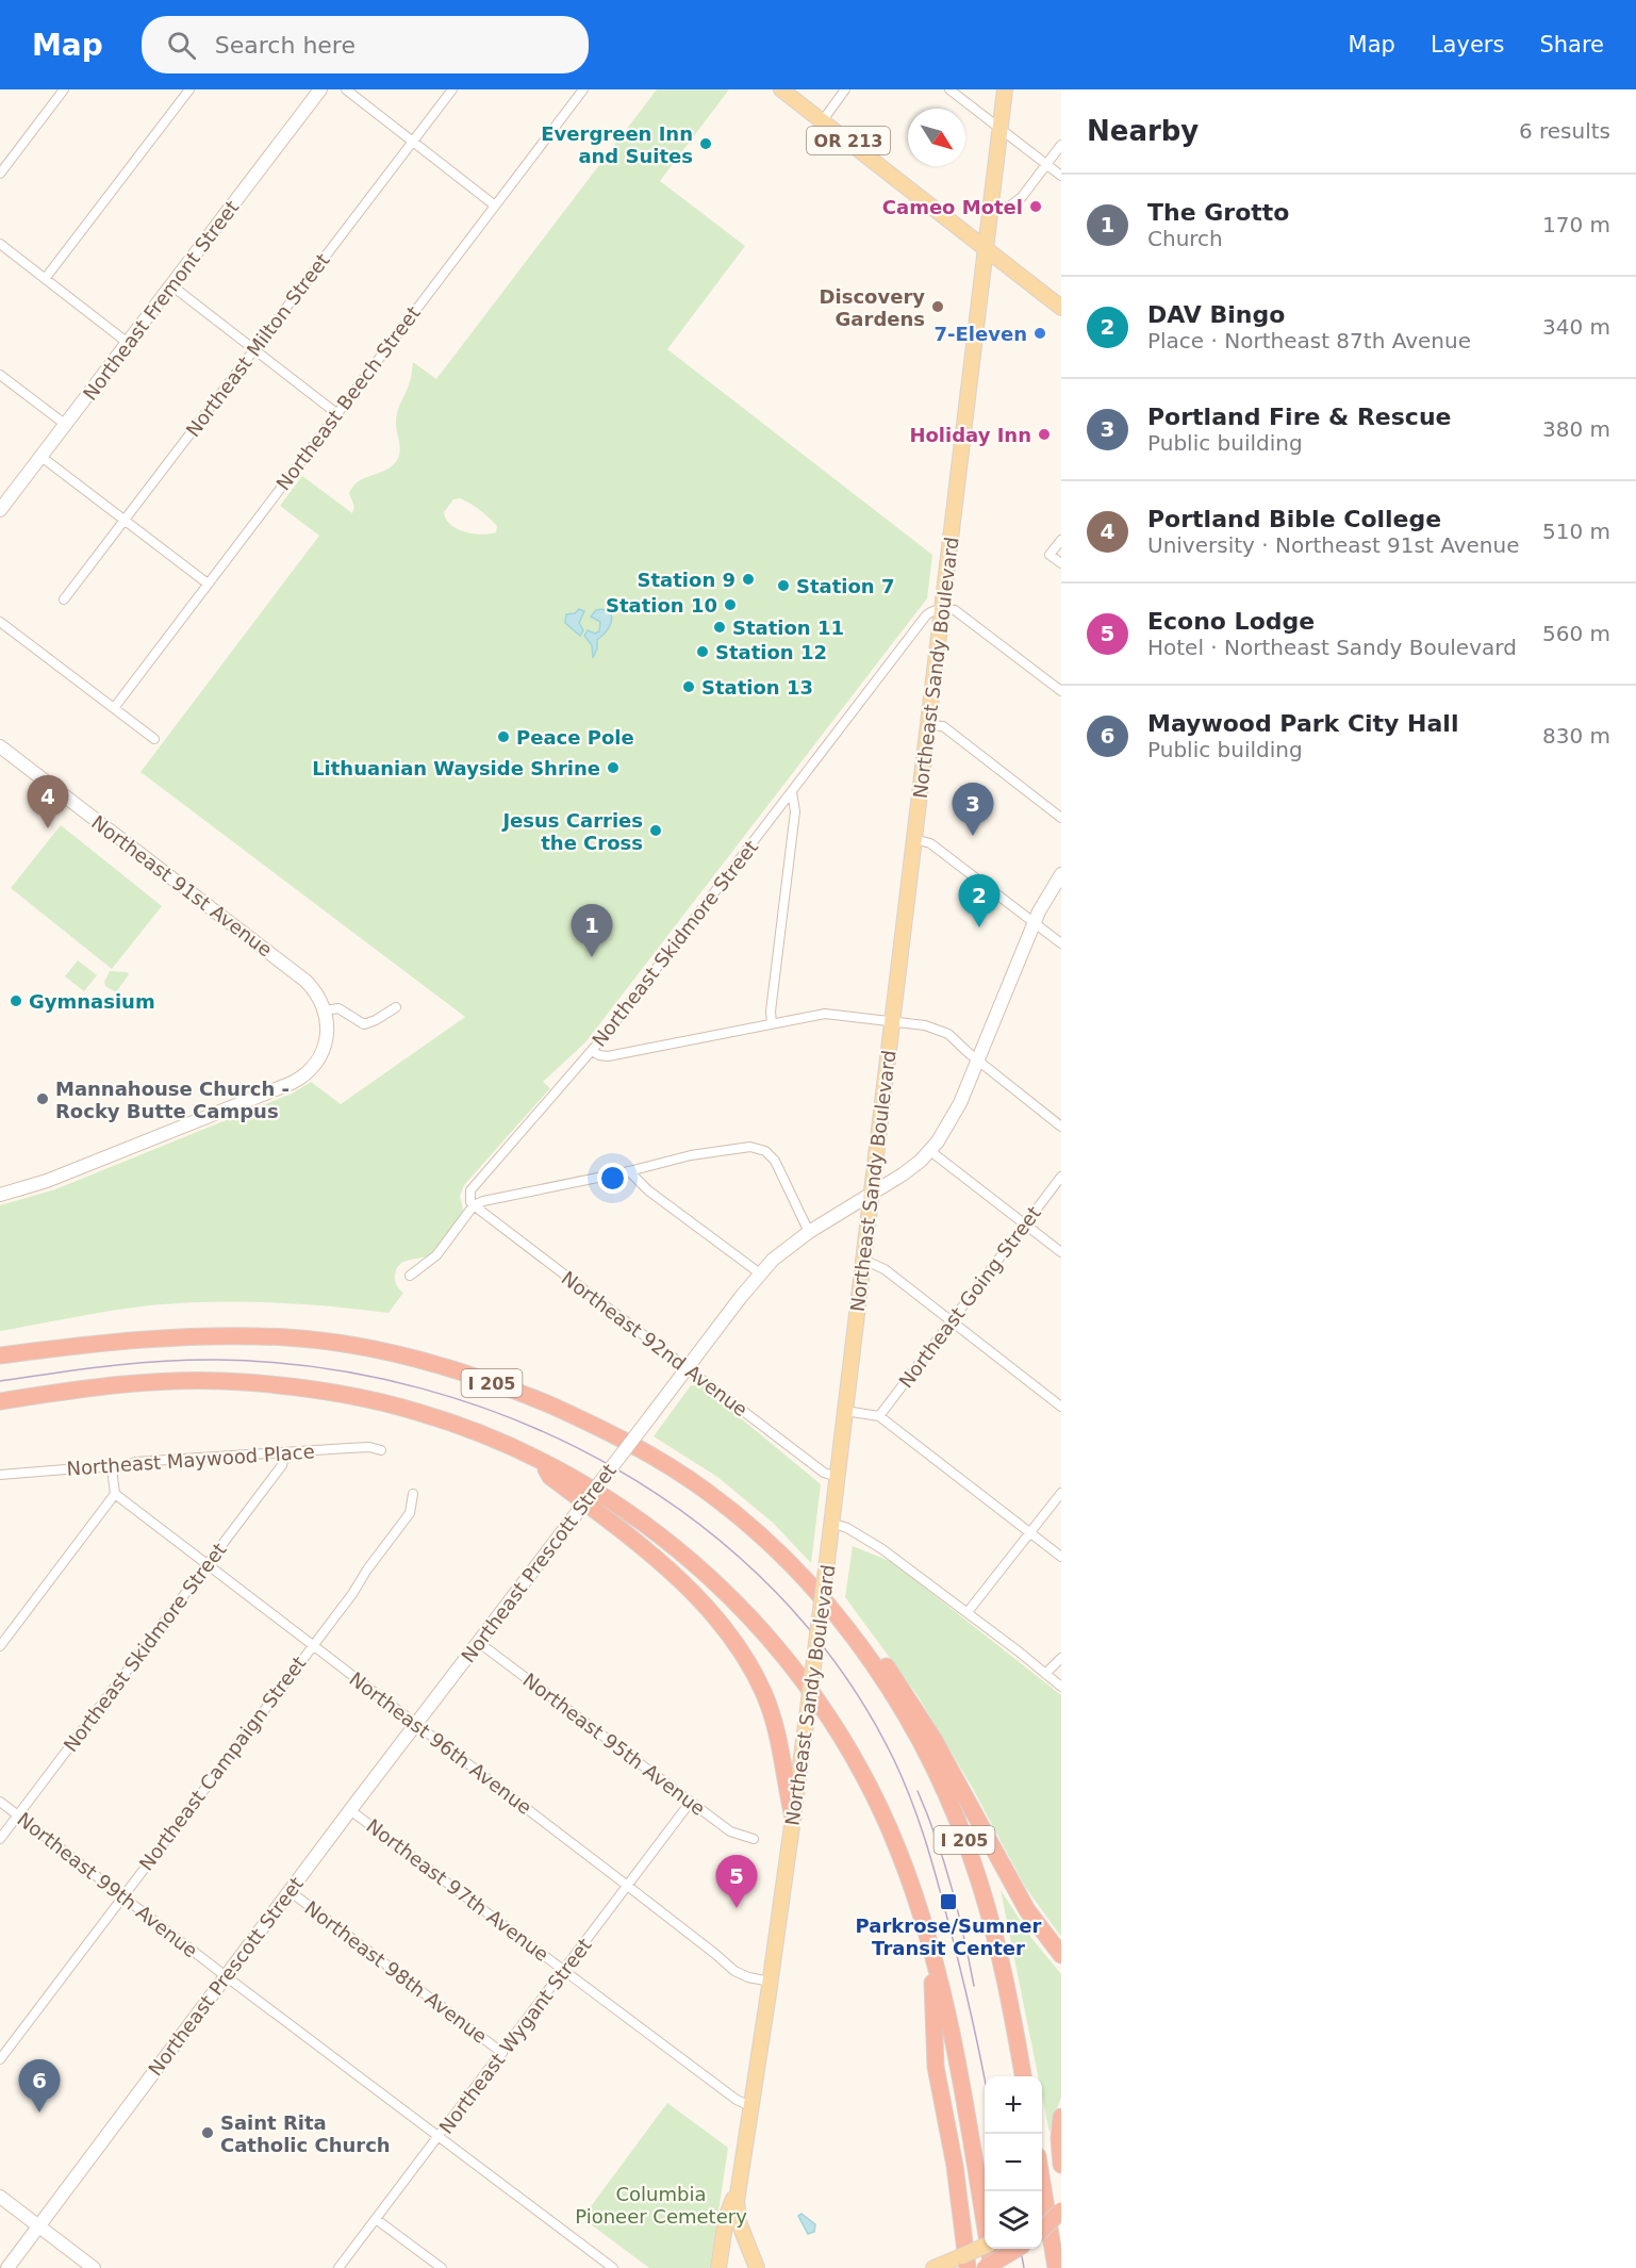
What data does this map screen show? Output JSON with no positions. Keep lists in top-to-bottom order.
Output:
{
  "streets": {
    "highway": ["I 205"],
    "main road": ["OR 213", "Northeast Sandy Boulevard"],
    "street": [
      "Northeast Fremont Street",
      "Northeast Milton Street",
      "Northeast Beech Street",
      "Northeast 91st Avenue",
      "Northeast Skidmore Street",
      "Northeast Going Street",
      "Northeast 92nd Avenue",
      "Northeast Maywood Place",
      "Northeast Prescott Street",
      "Northeast 96th Avenue",
      "Northeast 95th Avenue",
      "Northeast Campaign Street",
      "Northeast 99th Avenue",
      "Northeast 97th Avenue",
      "Northeast 98th Avenue",
      "Northeast Wygant Street"
    ]
  },
  "crossings": [
    ["OR 213", "Northeast Sandy Boulevard"],
    ["Northeast Sandy Boulevard", "Northeast Skidmore Street"],
    ["Northeast Sandy Boulevard", "Northeast 92nd Avenue"],
    ["Northeast Sandy Boulevard", "Northeast Prescott Street"],
    ["Northeast Sandy Boulevard", "Northeast 96th Avenue"],
    ["Northeast Sandy Boulevard", "Northeast 97th Avenue"],
    ["Northeast Skidmore Street", "Northeast 92nd Avenue"],
    ["Northeast Skidmore Street", "Northeast Maywood Place"],
    ["Northeast Skidmore Street", "Northeast 96th Avenue"],
    ["Northeast Skidmore Street", "Northeast 99th Avenue"],
    ["Northeast 92nd Avenue", "Northeast Prescott Street"],
    ["Northeast Prescott Street", "Northeast 96th Avenue"],
    ["Northeast Prescott Street", "Northeast 95th Avenue"],
    ["Northeast Prescott Street", "Northeast 99th Avenue"],
    ["Northeast Prescott Street", "Northeast 97th Avenue"],
    ["Northeast Prescott Street", "Northeast 98th Avenue"],
    ["Northeast 96th Avenue", "Northeast Campaign Street"],
    ["Northeast 96th Avenue", "Northeast Wygant Street"],
    ["Northeast 95th Avenue", "Northeast Wygant Street"],
    ["Northeast Campaign Street", "Northeast 99th Avenue"],
    ["Northeast 99th Avenue", "Northeast Wygant Street"],
    ["Northeast 97th Avenue", "Northeast Wygant Street"],
    ["Northeast 98th Avenue", "Northeast Wygant Street"]
  ],
  "parks": ["Columbia Pioneer Cemetery"],
  "places": {
    "other": [
      "Evergreen Inn and Suites",
      "Cameo Motel",
      "Discovery Gardens",
      "7-Eleven",
      "Holiday Inn",
      "Station 9",
      "Station 7",
      "Station 10",
      "Station 11",
      "Station 12",
      "Station 13",
      "Peace Pole",
      "Lithuanian Wayside Shrine",
      "Jesus Carries the Cross",
      "Gymnasium",
      "Mannahouse Church - Rocky Butte Campus",
      "Saint Rita Catholic Church"
    ],
    "transit": ["Parkrose/Sumner Transit Center"]
  },
  "north": "bottom right",
  "page": {
    "header": "Map",
    "search": "Search here",
    "nav": ["Map", "Layers", "Share"],
    "heading": ["Nearby", "6 results"],
    "list": [
      {
        "mark": "1",
        "name": "The Grotto",
        "note": "Church",
        "value": "170 m"
      },
      {
        "mark": "2",
        "name": "DAV Bingo",
        "note": "Place · Northeast 87th Avenue",
        "value": "340 m"
      },
      {
        "mark": "3",
        "name": "Portland Fire & Rescue",
        "note": "Public building",
        "value": "380 m"
      },
      {
        "mark": "4",
        "name": "Portland Bible College",
        "note": "University · Northeast 91st Avenue",
        "value": "510 m"
      },
      {
        "mark": "5",
        "name": "Econo Lodge",
        "note": "Hotel · Northeast Sandy Boulevard",
        "value": "560 m"
      },
      {
        "mark": "6",
        "name": "Maywood Park City Hall",
        "note": "Public building",
        "value": "830 m"
      }
    ],
    "pins": [
      "4",
      "3",
      "2",
      "1",
      "5",
      "6"
    ],
    "map_buttons": ["+", "−"]
  }
}
